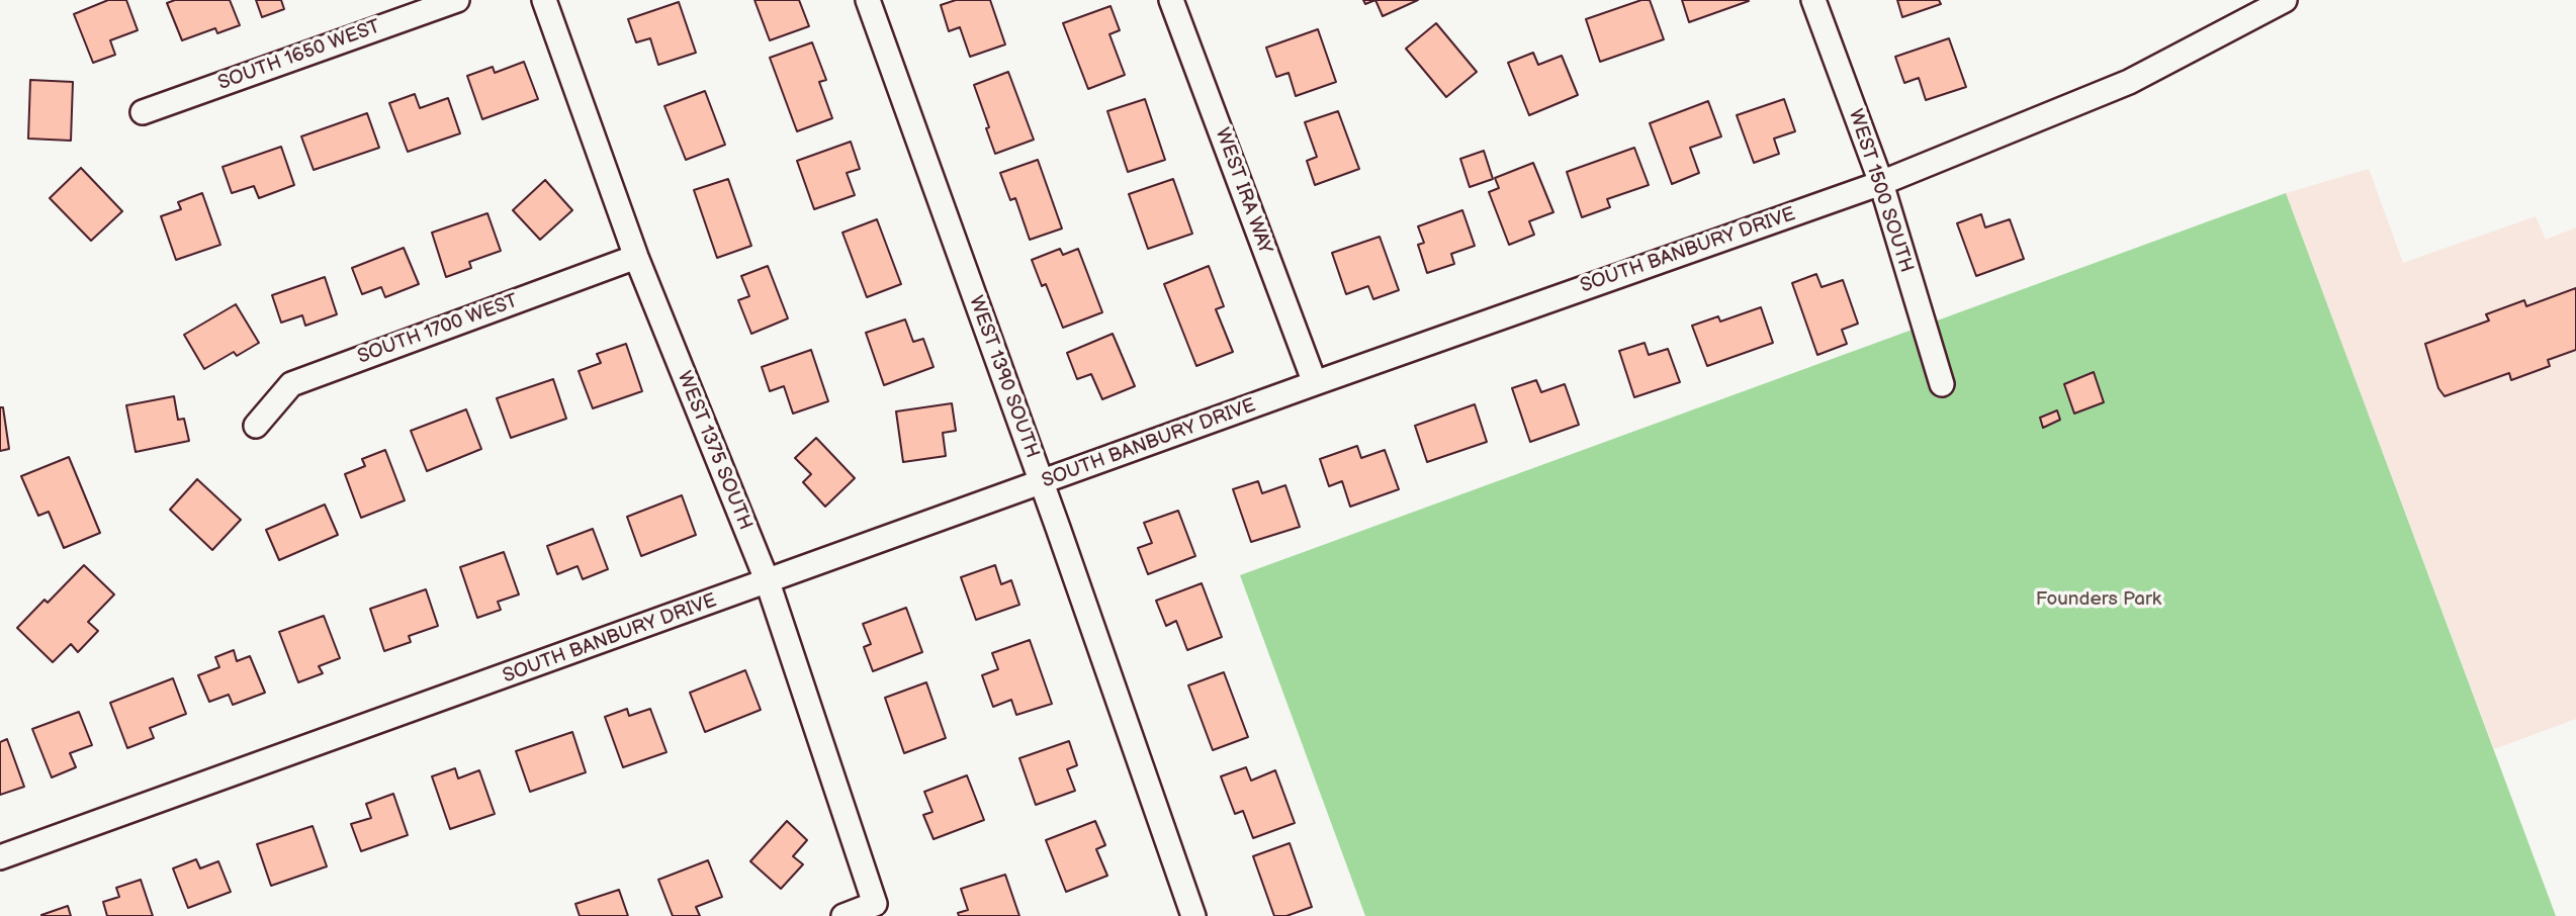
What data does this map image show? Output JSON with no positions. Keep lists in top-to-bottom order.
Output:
{
  "streets": {
    "street": [
      "SOUTH 1650 WEST",
      "WEST IRA WAY",
      "WEST 1500 SOUTH",
      "SOUTH BANBURY DRIVE",
      "SOUTH 1700 WEST",
      "WEST 1390 SOUTH",
      "WEST 1375 SOUTH"
    ]
  },
  "crossings": [
    ["WEST IRA WAY", "SOUTH BANBURY DRIVE"],
    ["WEST 1500 SOUTH", "SOUTH BANBURY DRIVE"],
    ["SOUTH BANBURY DRIVE", "WEST 1390 SOUTH"],
    ["SOUTH BANBURY DRIVE", "WEST 1375 SOUTH"],
    ["SOUTH 1700 WEST", "WEST 1375 SOUTH"]
  ],
  "parks": ["Founders Park"]
}
